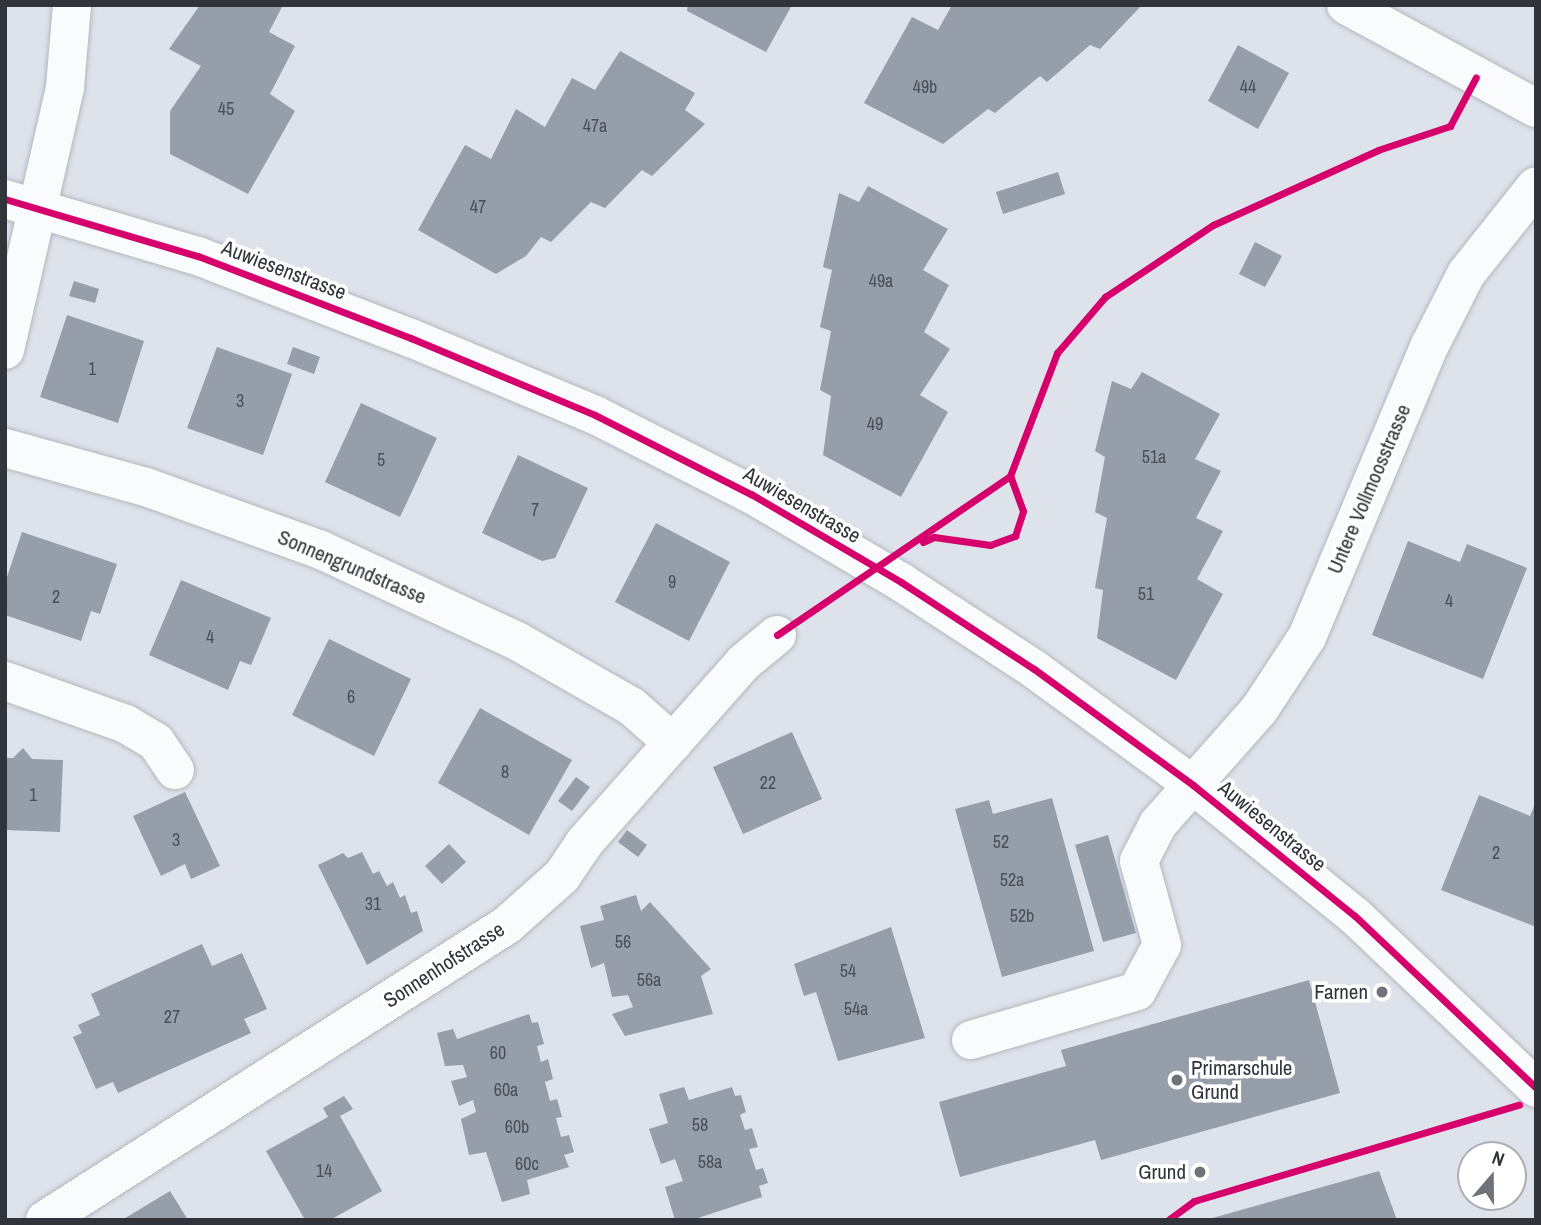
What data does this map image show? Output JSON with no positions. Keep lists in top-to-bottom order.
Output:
{
  "streets": {
    "street": [
      "Auwiesenstrasse",
      "Untere Vollmoosstrasse",
      "Sonnengrundstrasse",
      "Sonnenhofstrasse"
    ]
  },
  "crossings": [
    ["Auwiesenstrasse", "Untere Vollmoosstrasse"],
    ["Sonnengrundstrasse", "Sonnenhofstrasse"]
  ],
  "places": ["Farnen", "Primarschule Grund", "Grund"],
  "house_numbers": [
    "49b",
    "44",
    "45",
    "47a",
    "47",
    "49a",
    "1",
    "3",
    "49",
    "51a",
    "5",
    "7",
    "9",
    "51",
    "2",
    "4",
    "4",
    "6",
    "8",
    "22",
    "1",
    "3",
    "52",
    "2",
    "52a",
    "31",
    "52b",
    "56",
    "54",
    "56a",
    "54a",
    "27",
    "60",
    "60a",
    "58",
    "60b",
    "58a",
    "60c",
    "14"
  ],
  "north": "top"
}
